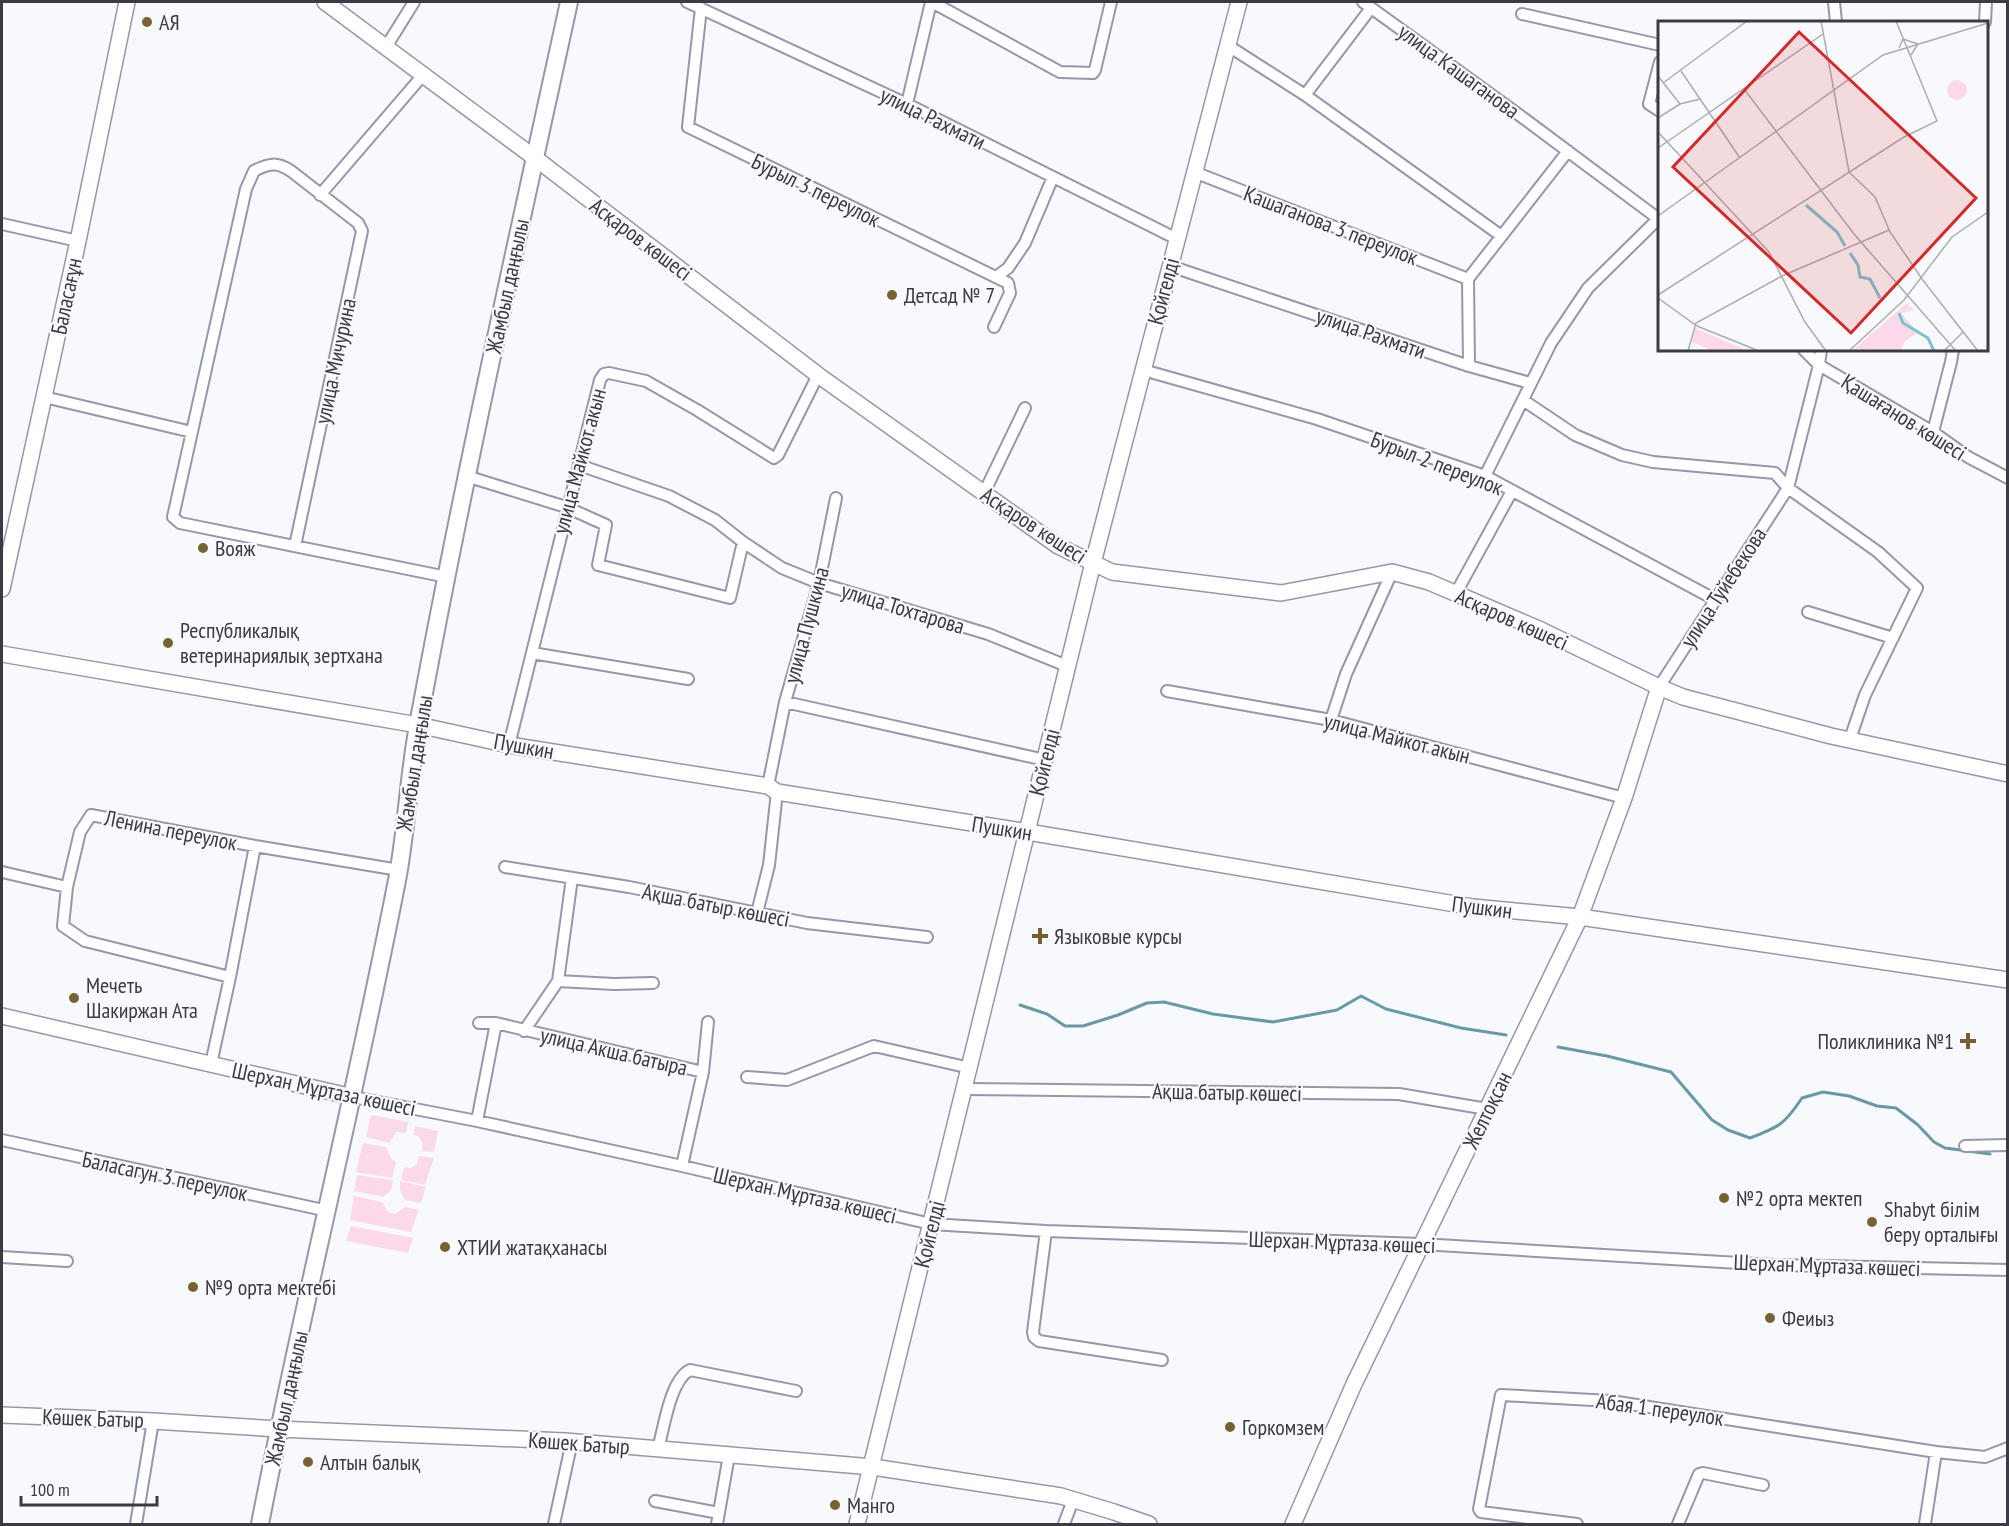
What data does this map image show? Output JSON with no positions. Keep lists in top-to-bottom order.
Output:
{
  "streets": {
    "main road": ["Жамбыл даңғылы"],
    "street": [
      "улица Кашаганова",
      "улица Рахмати",
      "Бурыл 3 переулок",
      "Кашаганова 3 переулок",
      "Асқаров көшесі",
      "Қойгелді",
      "Баласағұн",
      "улица Мичурина",
      "Қашағанов көшесі",
      "улица Майкот акын",
      "Бурыл 2 переулок",
      "улица Туйебекова",
      "улица Тохтарова",
      "улица Пушкина",
      "Пушкин",
      "Ленина переулок",
      "Ақша батыр көшесі",
      "улица Акша батыра",
      "Шерхан Мұртаза көшесі",
      "Желтоқсан",
      "Баласагун 3 переулок",
      "Абая 1 переулок",
      "Көшек Батыр"
    ]
  },
  "crossings": [
    ["улица Рахмати", "Бурыл 3 переулок"],
    ["улица Рахмати", "Қойгелді"],
    ["Кашаганова 3 переулок", "Қойгелді"],
    ["Асқаров көшесі", "Жамбыл даңғылы"],
    ["Асқаров көшесі", "Қойгелді"],
    ["Асқаров көшесі", "улица Майкот акын"],
    ["Асқаров көшесі", "улица Туйебекова"],
    ["Асқаров көшесі", "Желтоқсан"],
    ["Жамбыл даңғылы", "улица Мичурина"],
    ["Жамбыл даңғылы", "Пушкин"],
    ["Жамбыл даңғылы", "Ленина переулок"],
    ["Жамбыл даңғылы", "Шерхан Мұртаза көшесі"],
    ["Жамбыл даңғылы", "Баласагун 3 переулок"],
    ["Жамбыл даңғылы", "Көшек Батыр"],
    ["Қойгелді", "Бурыл 2 переулок"],
    ["Қойгелді", "улица Тохтарова"],
    ["Қойгелді", "Пушкин"],
    ["Қойгелді", "Ақша батыр көшесі"],
    ["Қойгелді", "Шерхан Мұртаза көшесі"],
    ["Қойгелді", "Көшек Батыр"],
    ["Қашағанов көшесі", "улица Туйебекова"],
    ["улица Майкот акын", "улица Тохтарова"],
    ["улица Майкот акын", "Пушкин"],
    ["улица Майкот акын", "Желтоқсан"],
    ["Бурыл 2 переулок", "улица Туйебекова"],
    ["улица Туйебекова", "Желтоқсан"],
    ["улица Тохтарова", "улица Пушкина"],
    ["улица Пушкина", "Пушкин"],
    ["улица Пушкина", "Ақша батыр көшесі"],
    ["Пушкин", "Желтоқсан"],
    ["Ленина переулок", "Шерхан Мұртаза көшесі"],
    ["Ақша батыр көшесі", "улица Акша батыра"],
    ["Ақша батыр көшесі", "Желтоқсан"],
    ["улица Акша батыра", "Шерхан Мұртаза көшесі"],
    ["Шерхан Мұртаза көшесі", "Желтоқсан"]
  ],
  "places": {
    "other": [
      "АЯ",
      "Детсад № 7",
      "Вояж",
      "Республикалық ветеринариялық зертхана",
      "Мечеть Шакиржан Ата",
      "№2 орта мектеп",
      "Shabyt білім беру орталығы",
      "ХТИИ жатақханасы",
      "№9 орта мектебі",
      "Феиыз",
      "Горкомзем",
      "Алтын балық",
      "Манго"
    ],
    "health": ["Языковые курсы", "Поликлиника №1"]
  },
  "scale_bar": "100 m"
}
